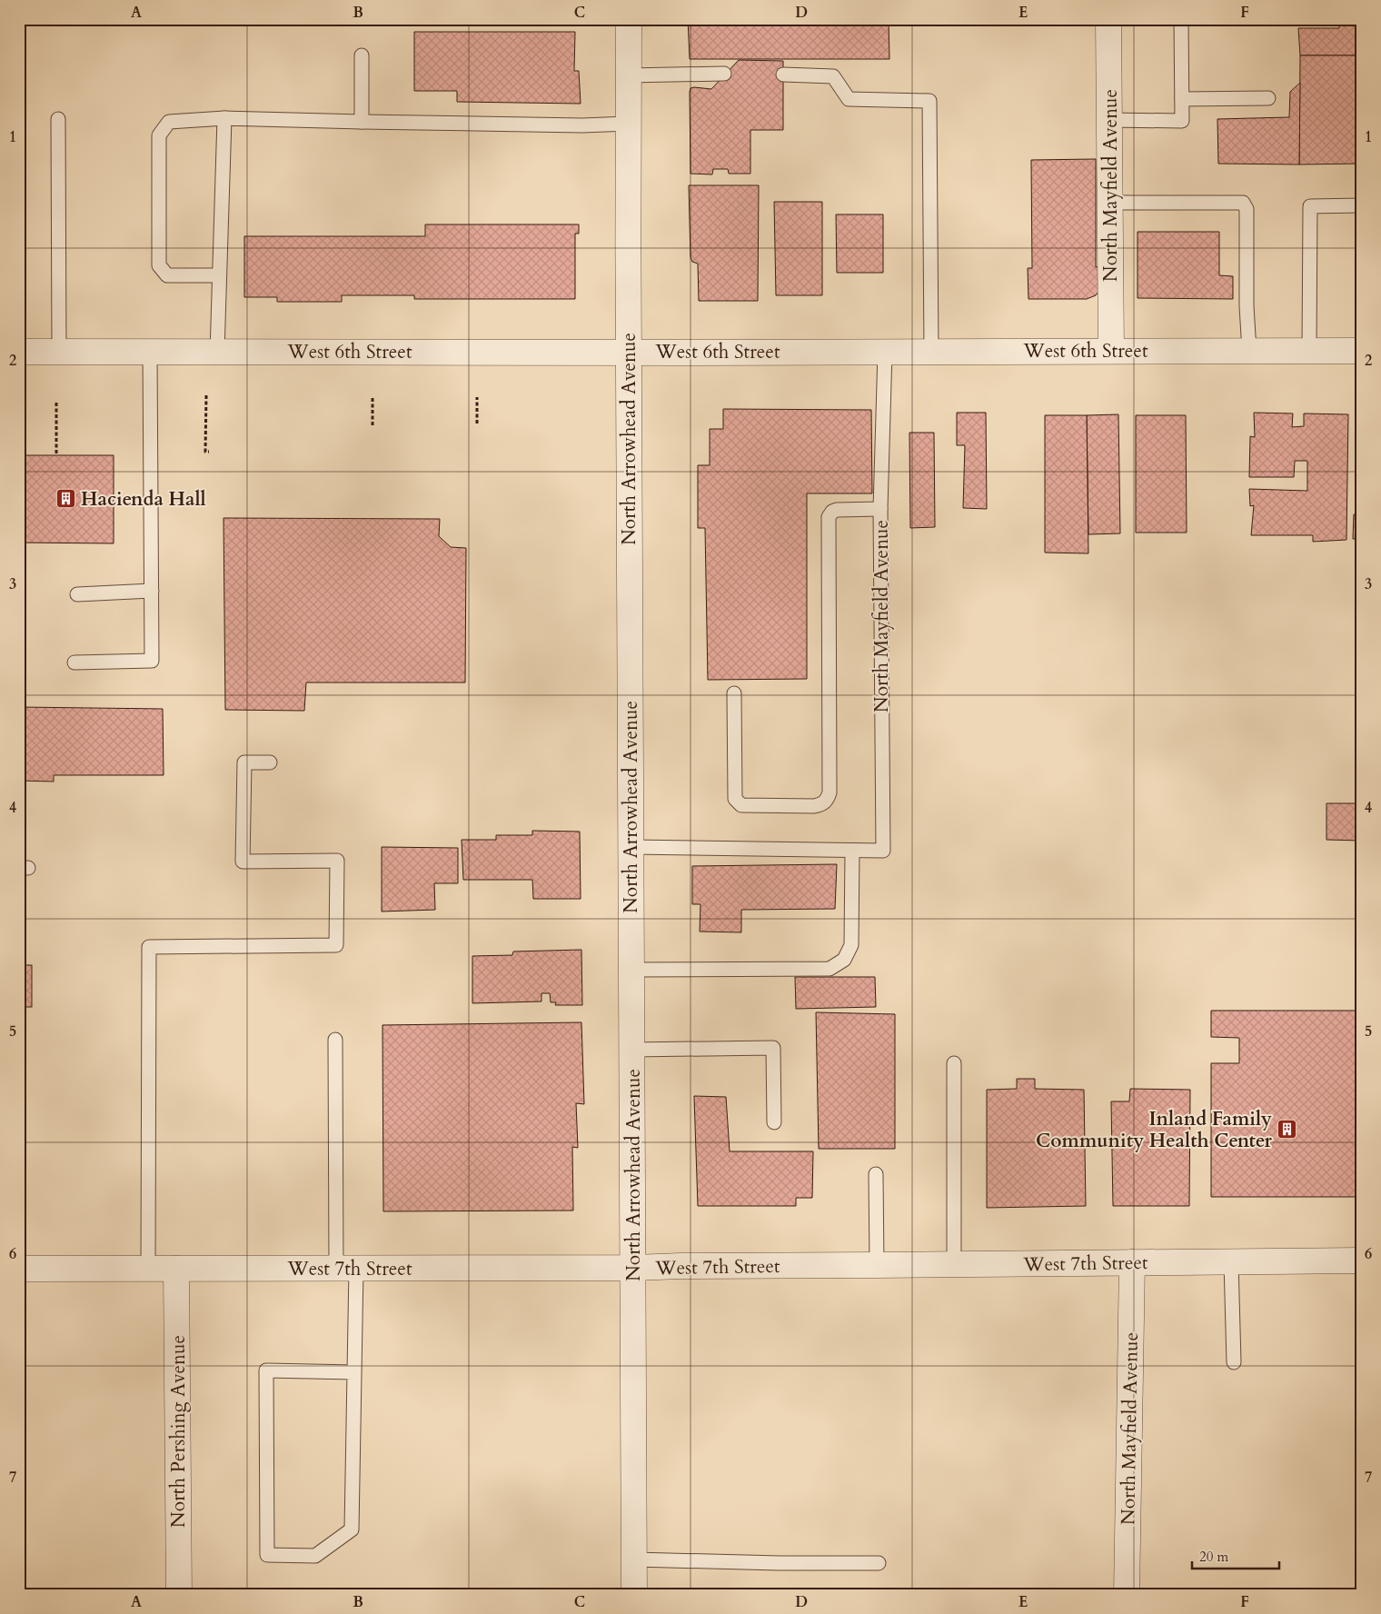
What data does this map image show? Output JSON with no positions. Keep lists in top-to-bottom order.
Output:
{
  "streets": {
    "street": [
      "North Mayfield Avenue",
      "West 6th Street",
      "North Arrowhead Avenue",
      "West 7th Street",
      "North Pershing Avenue"
    ]
  },
  "crossings": [
    ["North Mayfield Avenue", "West 6th Street"],
    ["North Mayfield Avenue", "West 7th Street"],
    ["West 6th Street", "North Arrowhead Avenue"],
    ["North Arrowhead Avenue", "West 7th Street"],
    ["West 7th Street", "North Pershing Avenue"]
  ],
  "places": {
    "building": ["Hacienda Hall", "Inland Family Community Health Center"]
  },
  "scale_bar": "20 m",
  "grid": {
    "columns": [
      "A",
      "B",
      "C",
      "D",
      "E",
      "F"
    ],
    "rows": [
      "1",
      "2",
      "3",
      "4",
      "5",
      "6",
      "7"
    ]
  }
}
